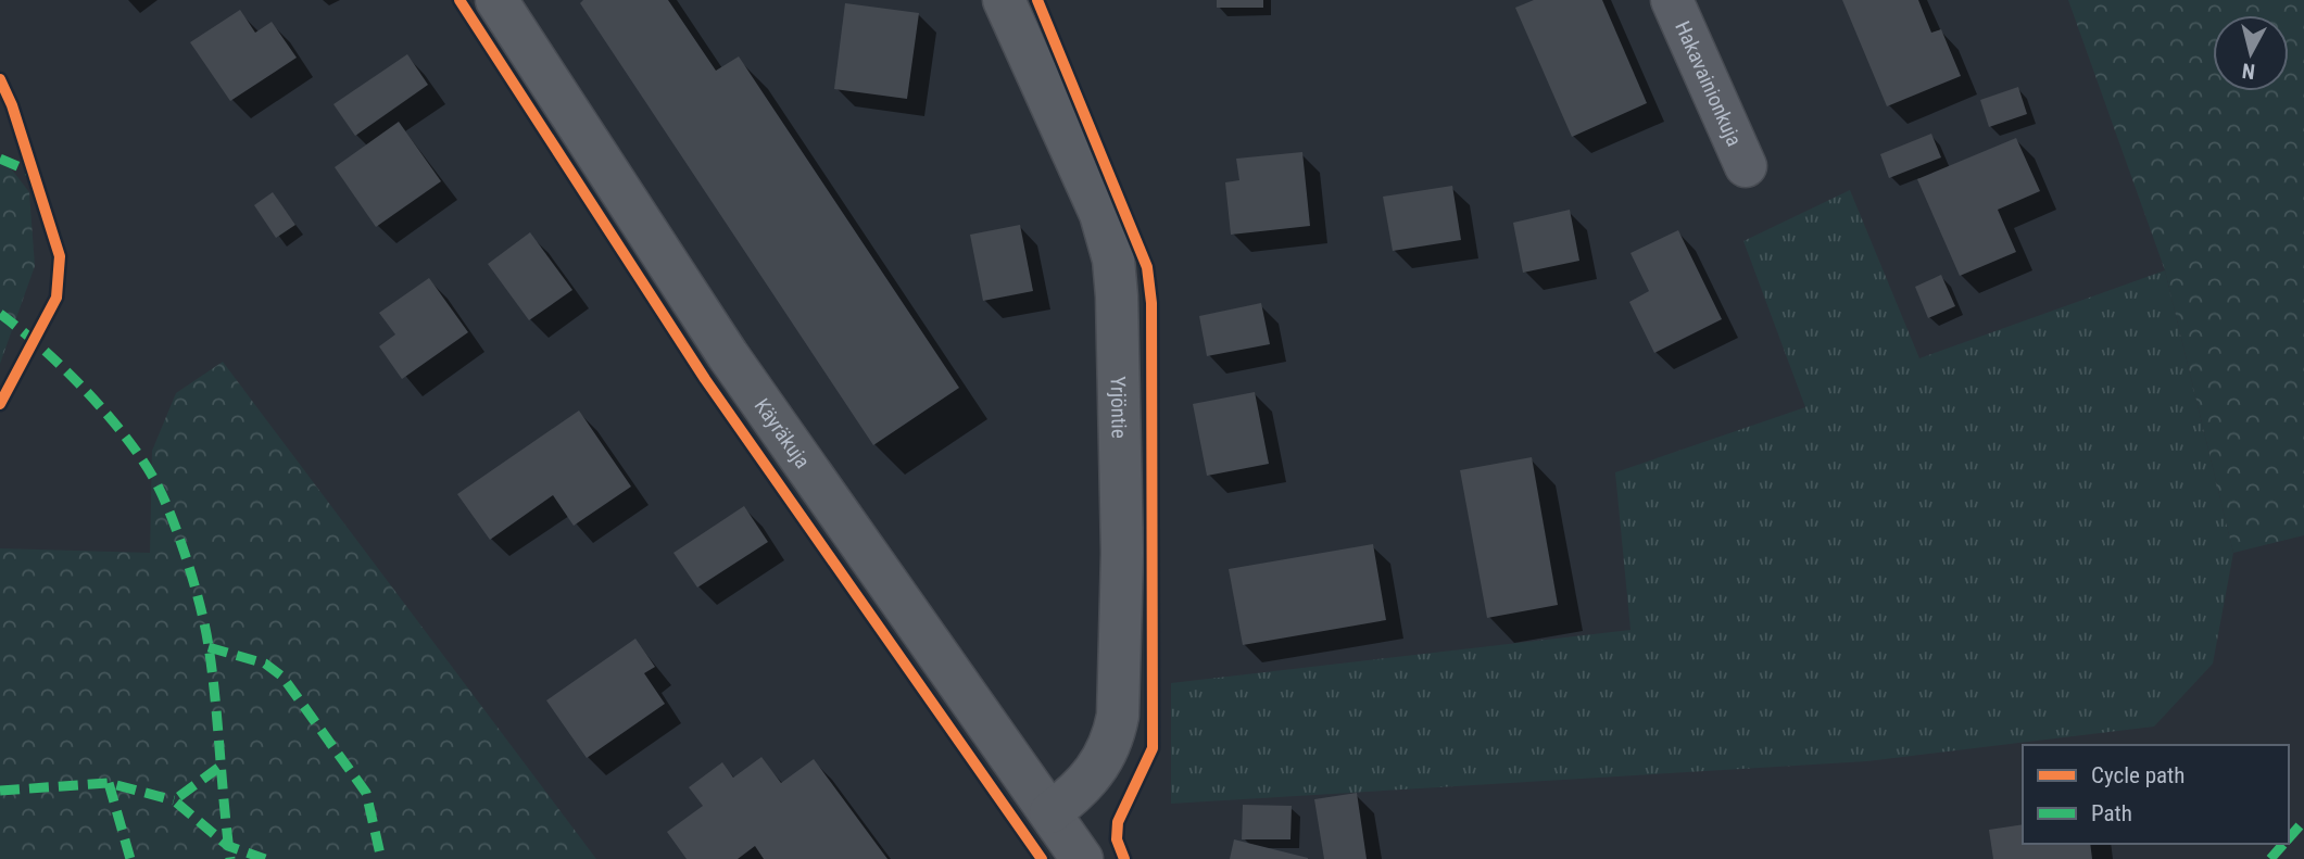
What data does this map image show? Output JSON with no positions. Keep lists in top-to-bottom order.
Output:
{
  "streets": {
    "street": ["Hakavainionkuja", "Yrjöntie", "Käyräkuja"]
  },
  "crossings": [
    ["Yrjöntie", "Käyräkuja"]
  ],
  "legend": ["Cycle path", "Path"],
  "north": "bottom"
}
